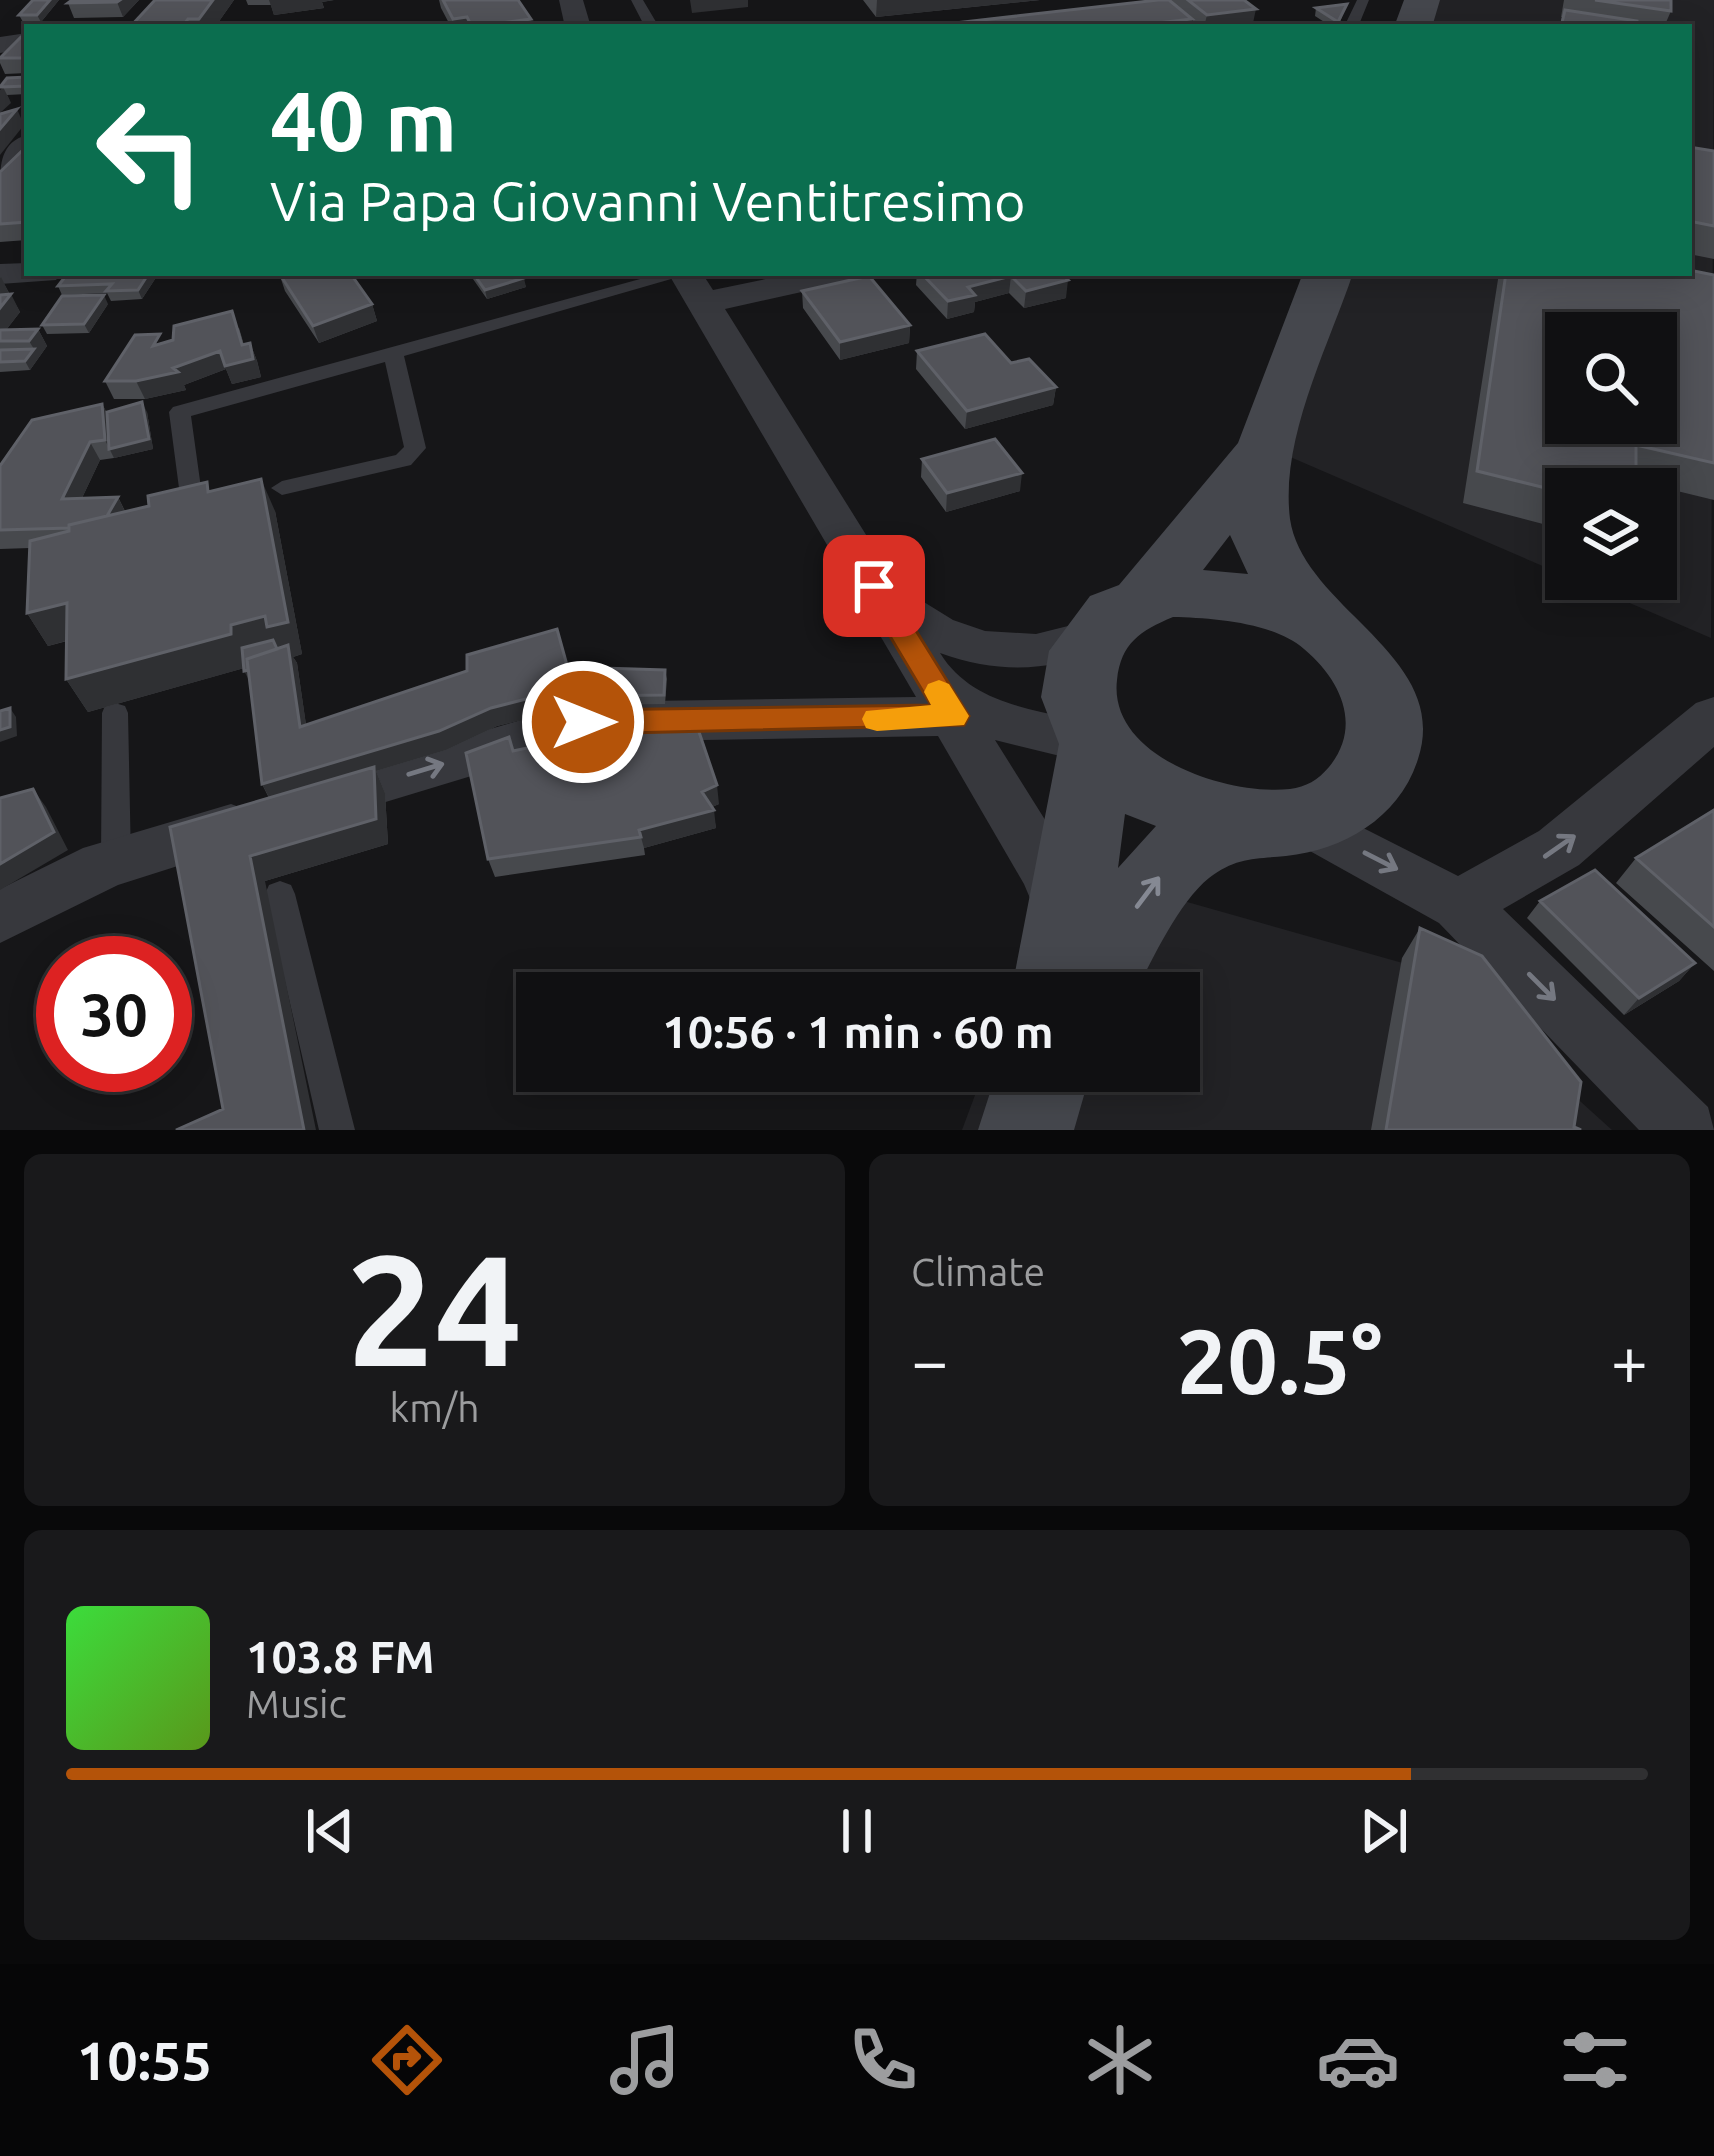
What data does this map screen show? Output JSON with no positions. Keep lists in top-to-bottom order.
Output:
{
  "page": {
    "turn": ["40 m", "Via Papa Giovanni Ventitresimo"],
    "limit": "30",
    "trip": "10:56 · 1 min · 60 m",
    "tile": [
      ["24", "km/h"],
      "Climate"
    ],
    "heat": ["−", "20.5°", "+"],
    "song": ["103.8 FM", "Music"],
    "tabs": "10:55"
  }
}
